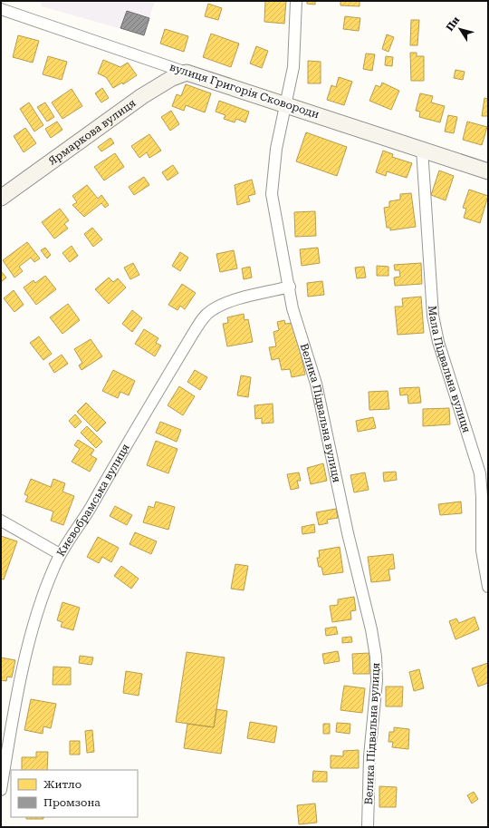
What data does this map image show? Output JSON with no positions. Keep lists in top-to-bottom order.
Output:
{
  "streets": {
    "street": [
      "вулиця Григорія Сковороди",
      "Ярмаркова вулиця",
      "Мала Підвальна вулиця",
      "Велика Підвальна вулиця",
      "Києвобрамська вулиця"
    ]
  },
  "crossings": [
    ["вулиця Григорія Сковороди", "Ярмаркова вулиця"],
    ["вулиця Григорія Сковороди", "Мала Підвальна вулиця"],
    ["вулиця Григорія Сковороди", "Велика Підвальна вулиця"],
    ["Велика Підвальна вулиця", "Києвобрамська вулиця"]
  ],
  "legend": ["Житло", "Промзона"],
  "north": "top left"
}
